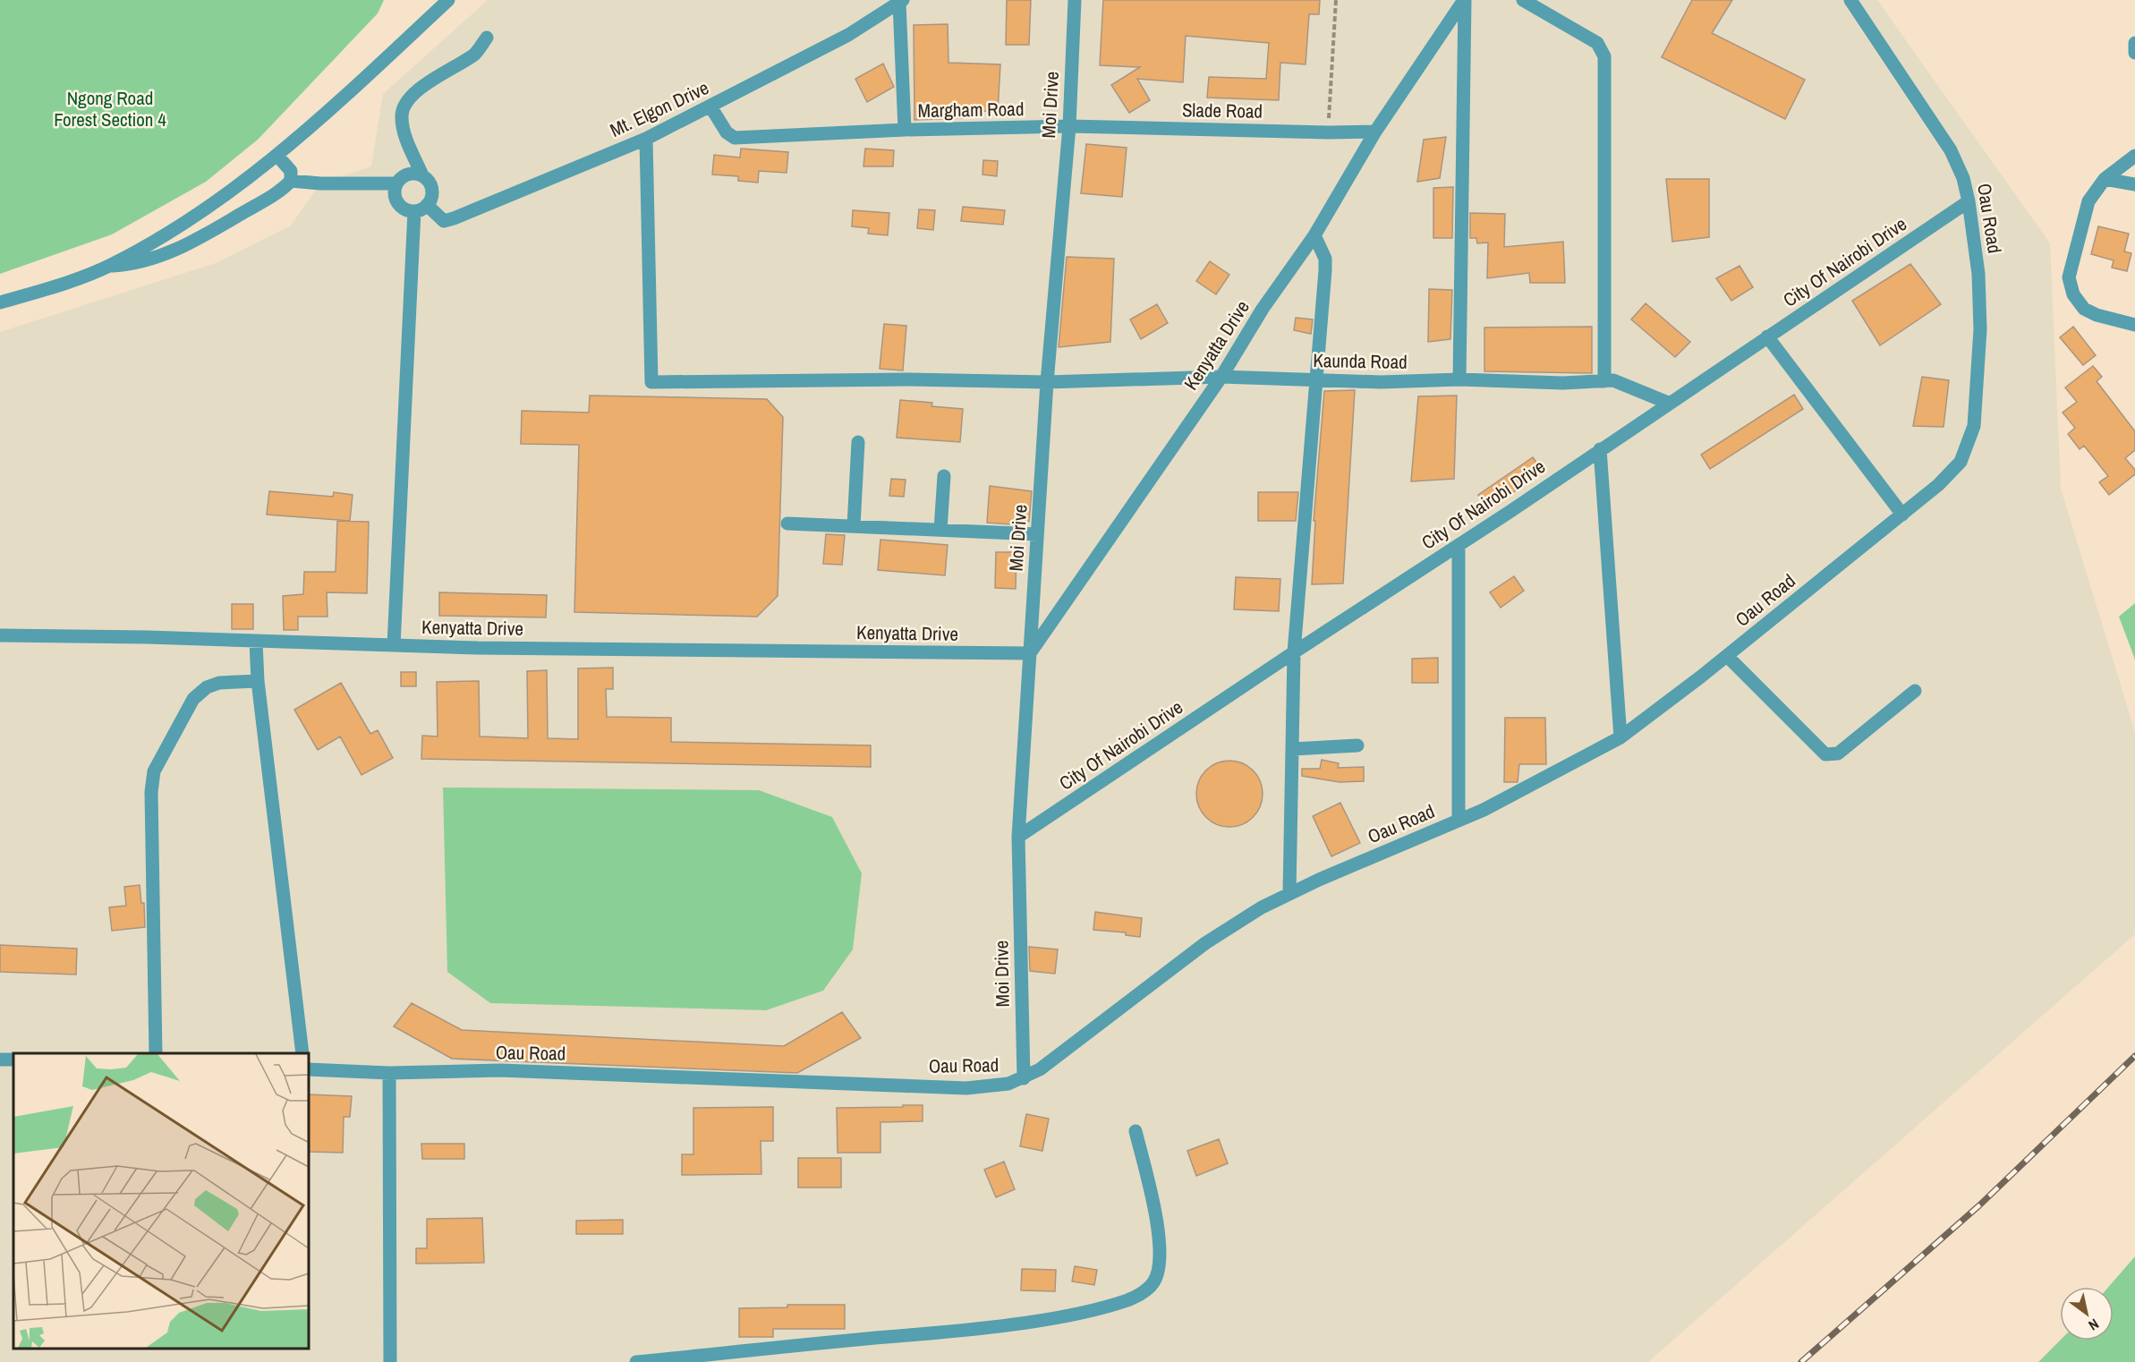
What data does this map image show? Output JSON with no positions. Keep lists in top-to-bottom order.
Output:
{
  "streets": {
    "street": [
      "Moi Drive",
      "Mt. Elgon Drive",
      "Margham Road",
      "Slade Road",
      "Oau Road",
      "City Of Nairobi Drive",
      "Kenyatta Drive",
      "Kaunda Road"
    ]
  },
  "crossings": [
    ["Moi Drive", "Margham Road"],
    ["Moi Drive", "Slade Road"],
    ["Moi Drive", "Oau Road"],
    ["Moi Drive", "City Of Nairobi Drive"],
    ["Moi Drive", "Kenyatta Drive"],
    ["Moi Drive", "Kaunda Road"],
    ["Mt. Elgon Drive", "Margham Road"],
    ["Mt. Elgon Drive", "Kaunda Road"],
    ["Margham Road", "Slade Road"],
    ["Slade Road", "Kenyatta Drive"],
    ["Oau Road", "City Of Nairobi Drive"],
    ["City Of Nairobi Drive", "Kaunda Road"],
    ["Kenyatta Drive", "Kaunda Road"]
  ],
  "parks": ["Ngong Road Forest Section 4"],
  "north": "bottom right"
}
